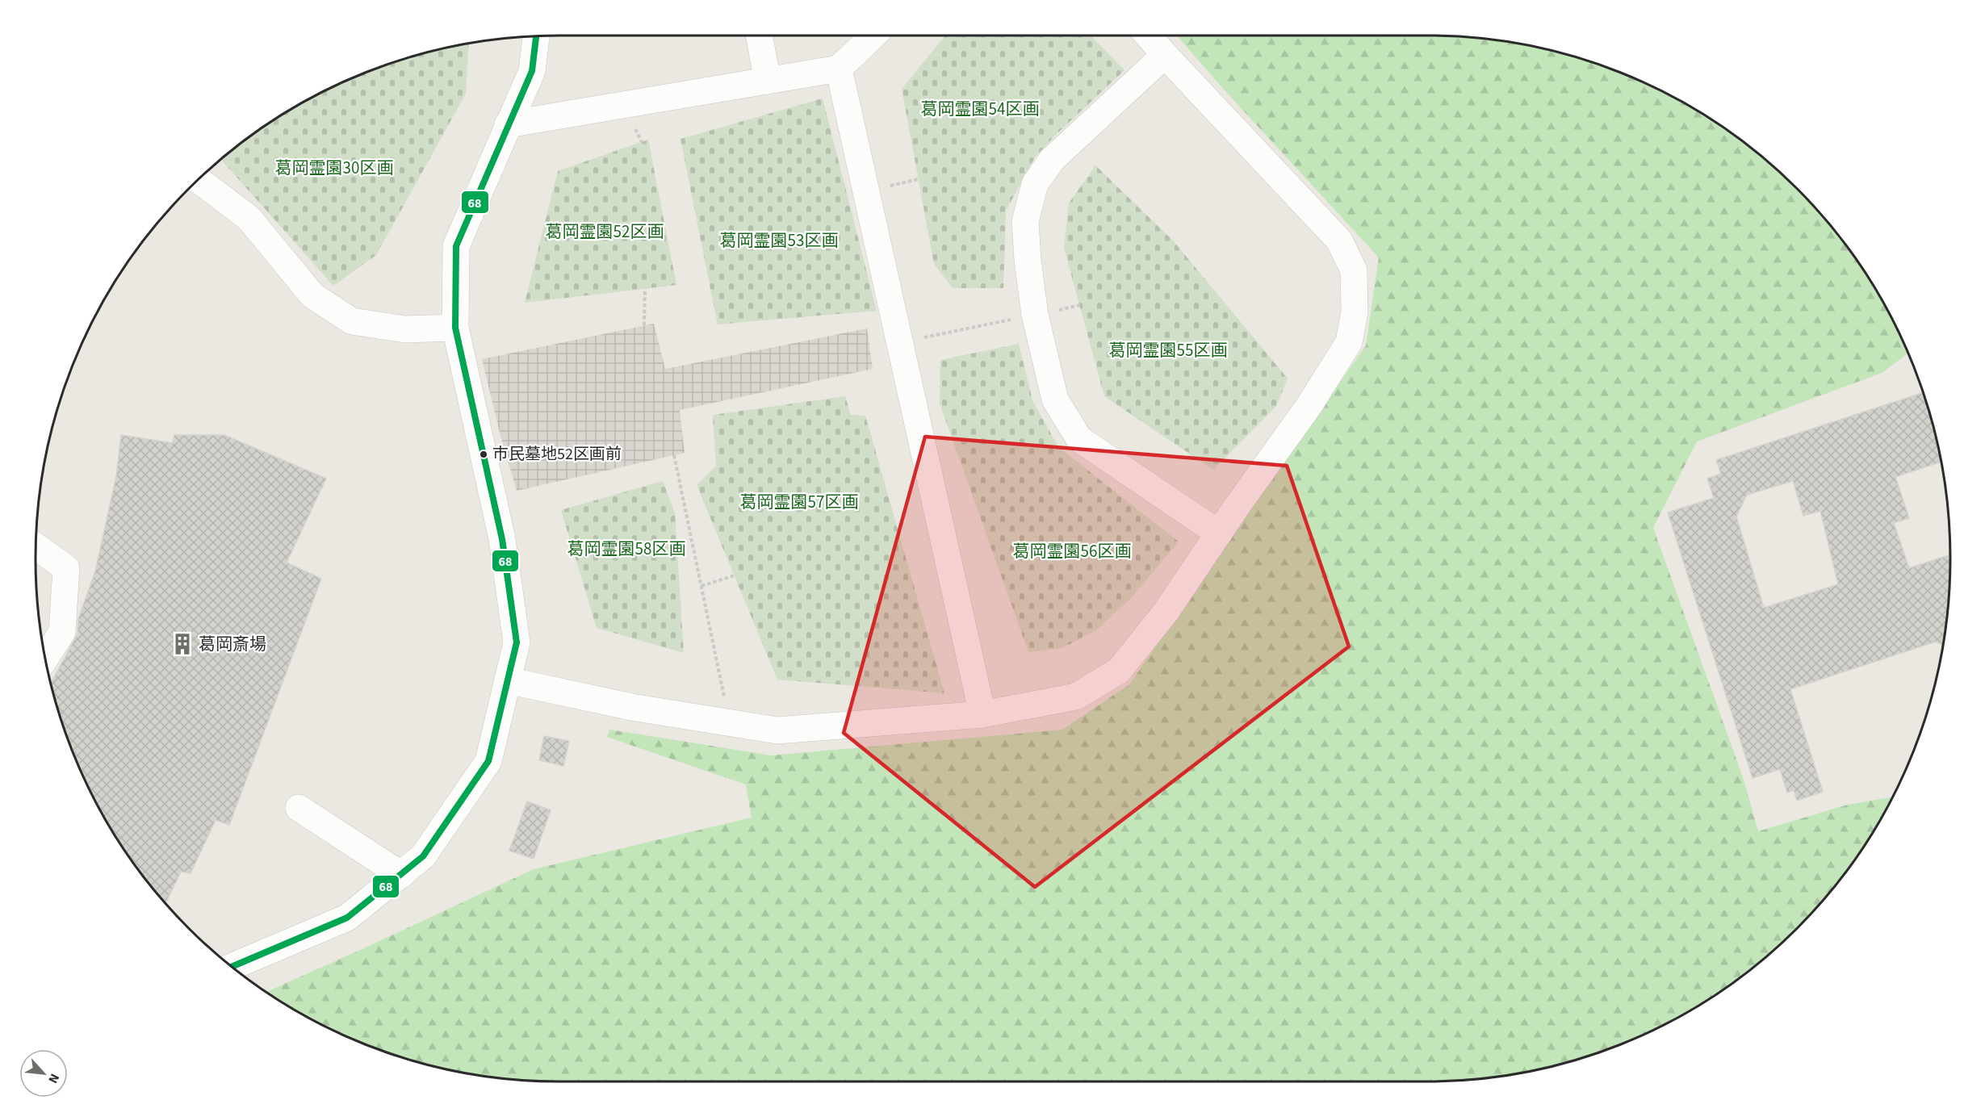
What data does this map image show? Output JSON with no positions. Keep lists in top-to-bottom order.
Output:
{
  "parks": [
    "葛岡霊園54区画",
    "葛岡霊園30区画",
    "葛岡霊園52区画",
    "葛岡霊園53区画",
    "葛岡霊園55区画",
    "葛岡霊園57区画",
    "葛岡霊園58区画",
    "葛岡霊園56区画"
  ],
  "places": {
    "other": ["市民墓地52区画前"],
    "building": ["葛岡斎場"]
  },
  "lines": ["transit line 68"],
  "north": "bottom right"
}
